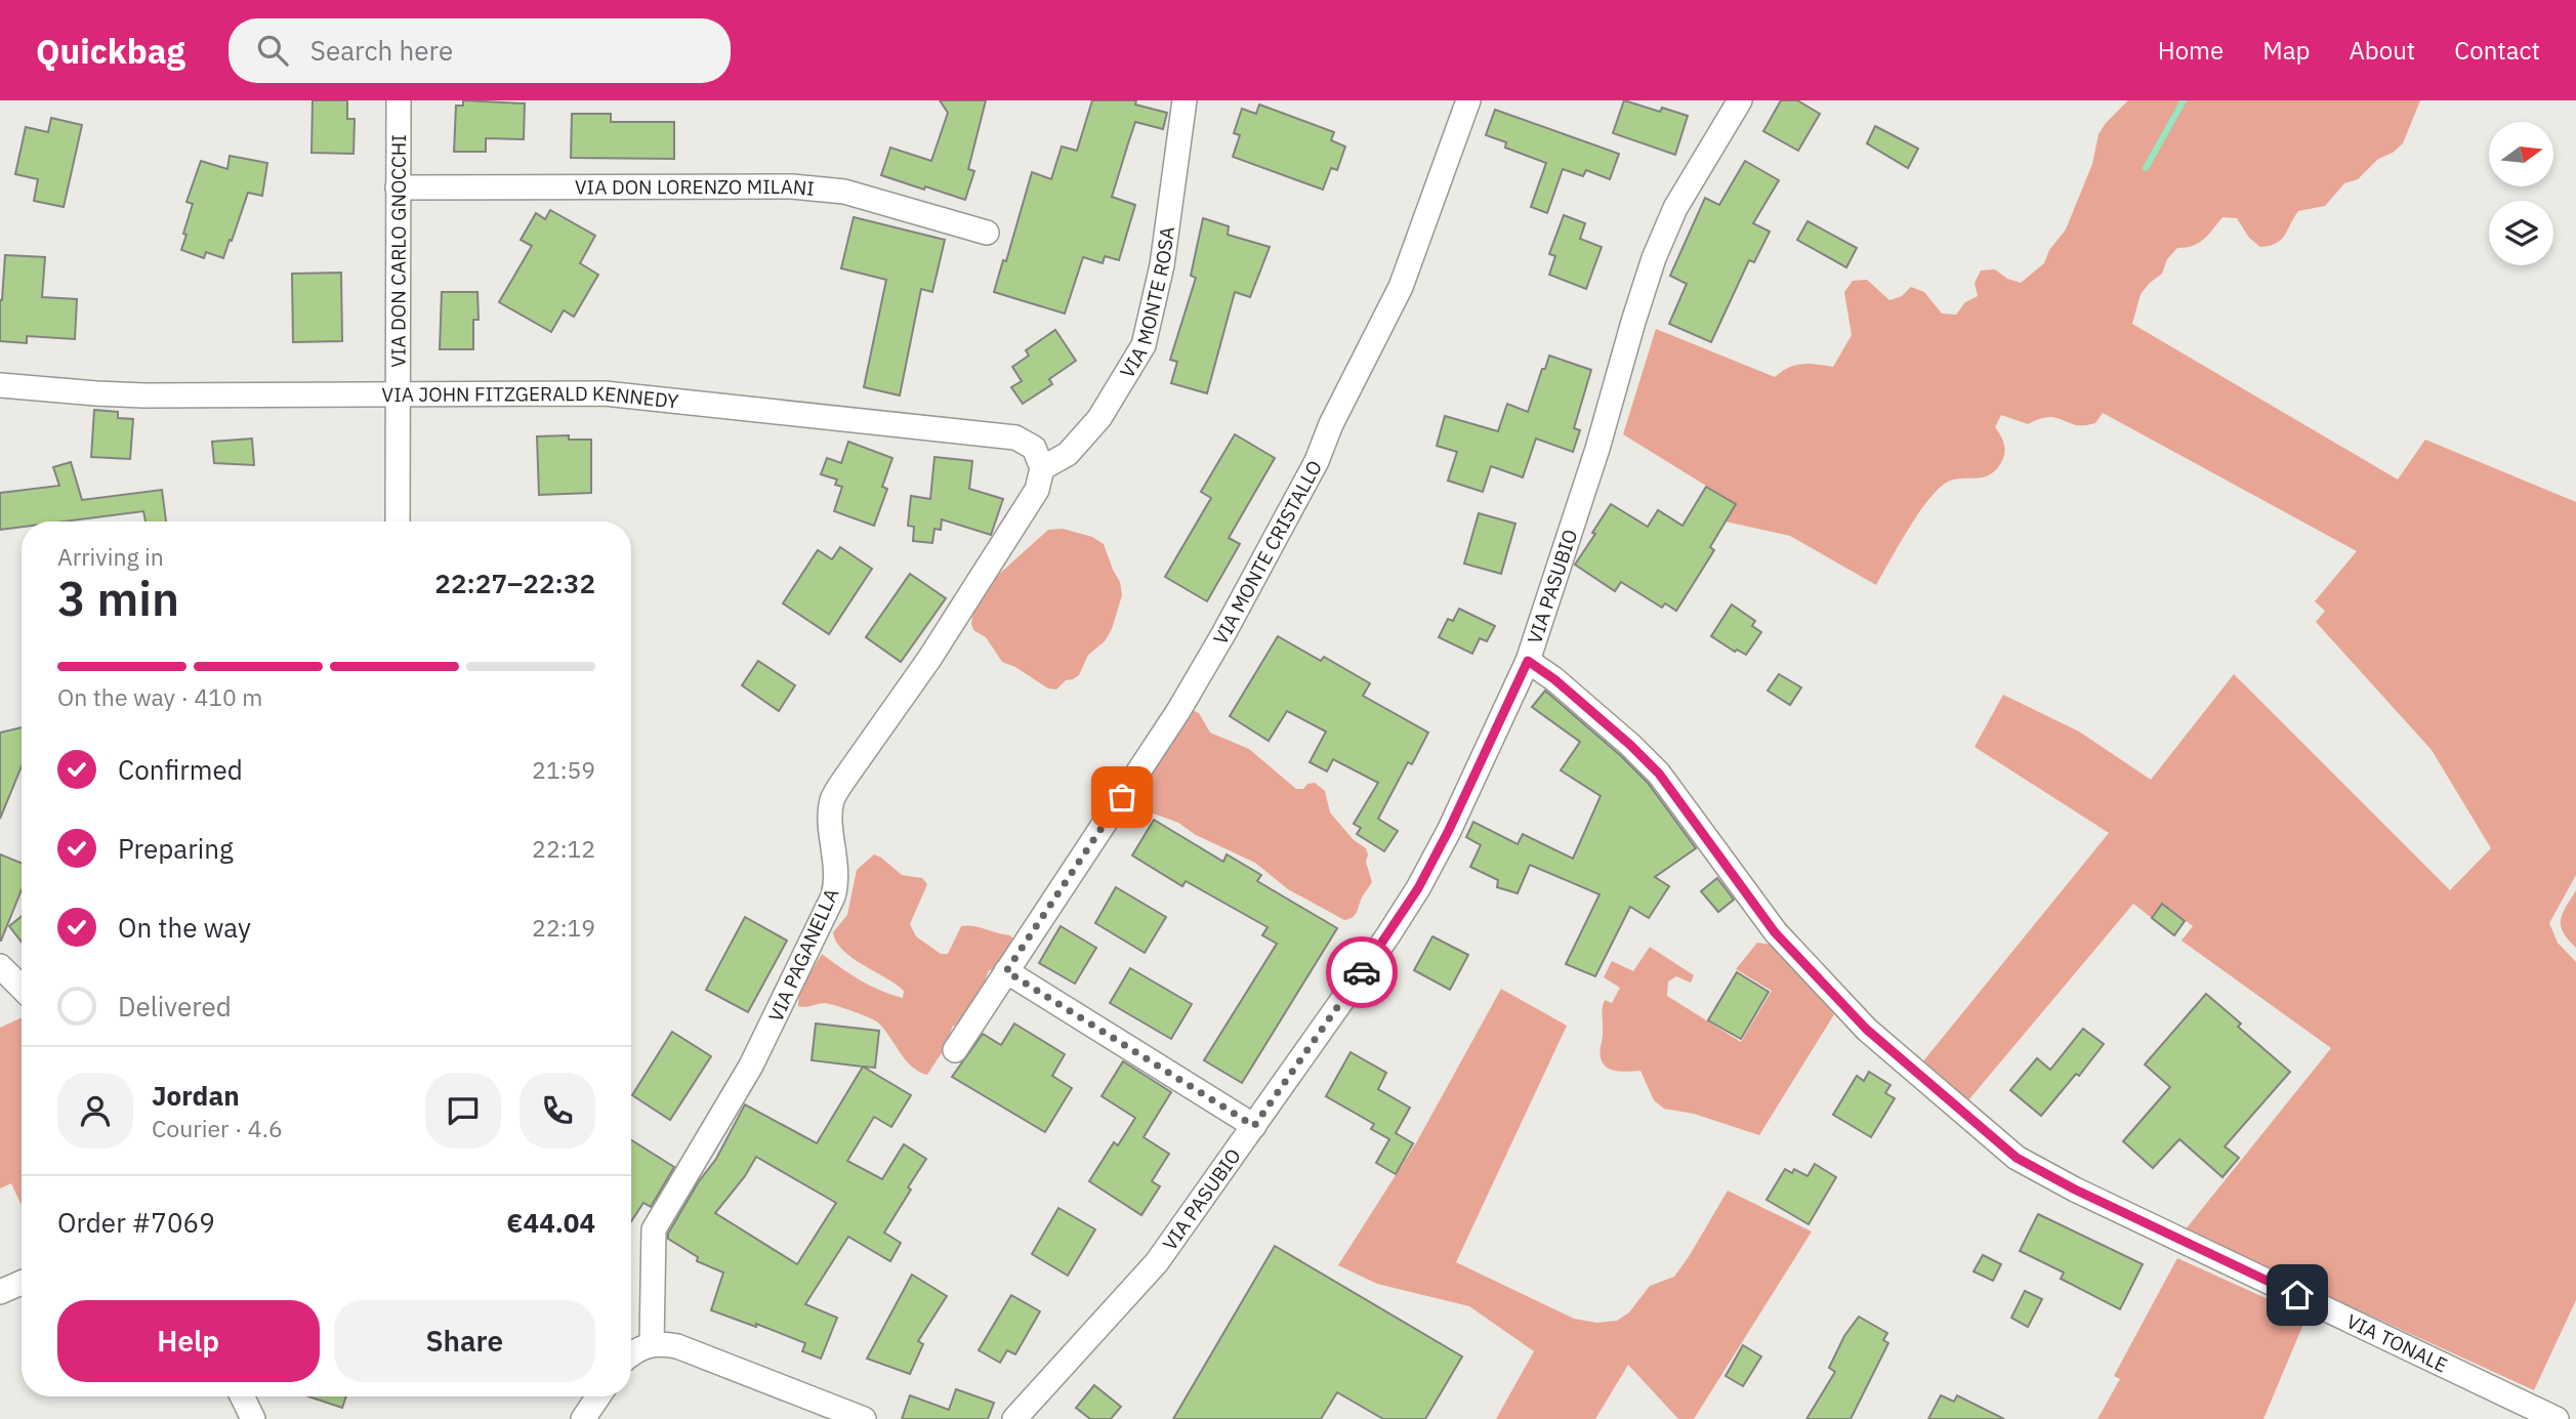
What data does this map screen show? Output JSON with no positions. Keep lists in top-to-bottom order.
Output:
{
  "streets": {
    "street": [
      "VIA DON LORENZO MILANI",
      "VIA DON CARLO GNOCCHI",
      "VIA MONTE ROSA",
      "VIA JOHN FITZGERALD KENNEDY",
      "VIA MONTE CRISTALLO",
      "VIA PASUBIO",
      "VIA PAGANELLA",
      "VIA TONALE"
    ]
  },
  "crossings": [
    ["VIA DON LORENZO MILANI", "VIA DON CARLO GNOCCHI"],
    ["VIA DON CARLO GNOCCHI", "VIA JOHN FITZGERALD KENNEDY"],
    ["VIA MONTE ROSA", "VIA JOHN FITZGERALD KENNEDY"],
    ["VIA MONTE ROSA", "VIA PAGANELLA"],
    ["VIA JOHN FITZGERALD KENNEDY", "VIA PAGANELLA"],
    ["VIA PASUBIO", "VIA TONALE"]
  ],
  "north": "right",
  "page": {
    "header": "Quickbag",
    "search": "Search here",
    "nav": [
      "Home",
      "Map",
      "About",
      "Contact"
    ],
    "heading": ["3 min", "Arriving in", "22:27–22:32"],
    "panel": [
      "Jordan",
      "Courier · 4.6",
      "Order #7069",
      "€44.04"
    ],
    "bar": "On the way · 410 m",
    "list": [
      ["Confirmed", "21:59"],
      ["Preparing", "22:12"],
      ["On the way", "22:19"],
      "Delivered"
    ],
    "buttons": ["Help", "Share"]
  }
}
